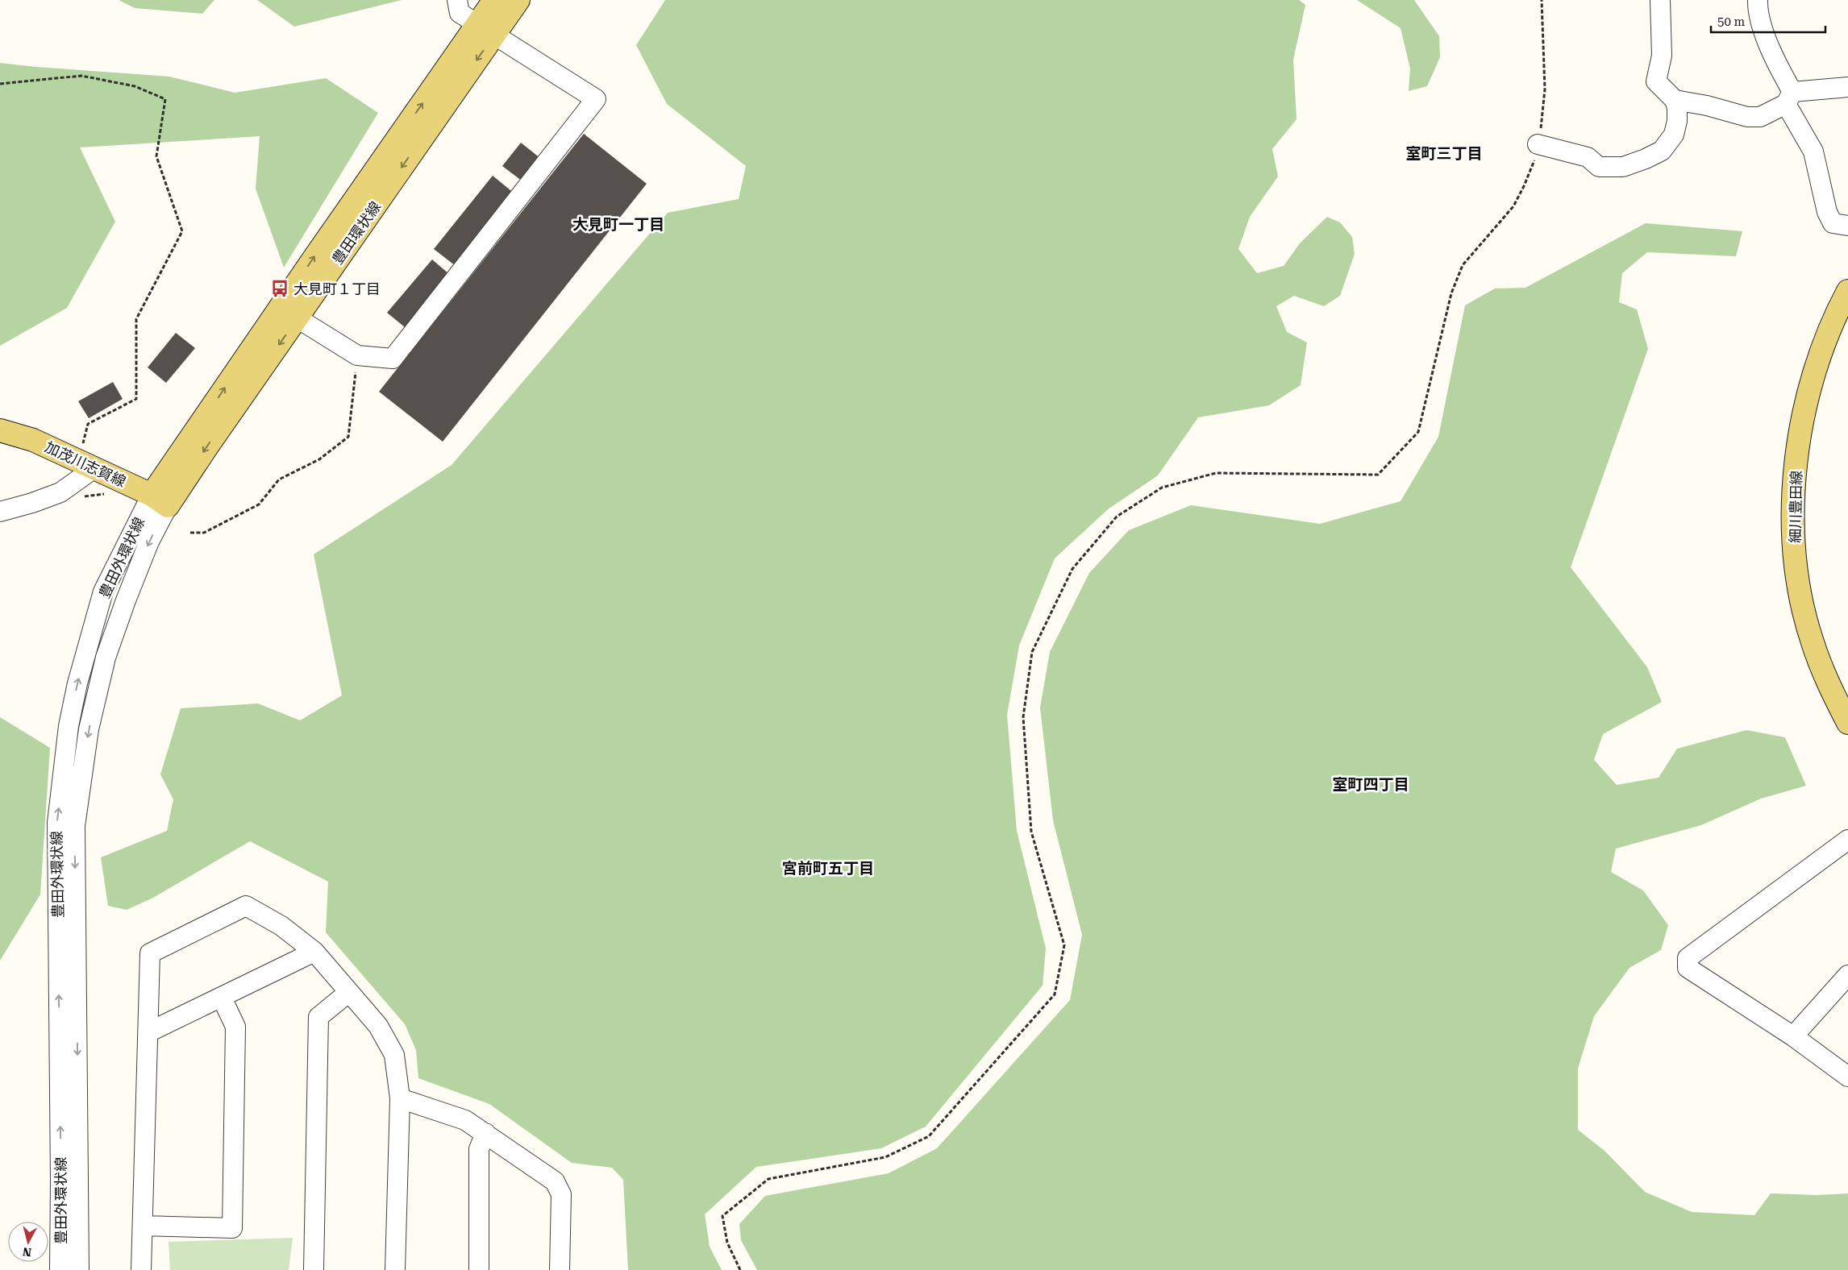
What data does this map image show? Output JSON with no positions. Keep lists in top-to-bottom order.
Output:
{
  "streets": {
    "main road": ["豊田環状線", "加茂川志賀線", "細川豊田線"],
    "street": ["豊田外環状線"]
  },
  "crossings": [
    ["豊田環状線", "加茂川志賀線"],
    ["豊田環状線", "豊田外環状線"],
    ["加茂川志賀線", "豊田外環状線"]
  ],
  "districts": [
    "室町三丁目",
    "大見町一丁目",
    "室町四丁目",
    "宮前町五丁目"
  ],
  "places": {
    "bus stop": ["大見町１丁目"]
  },
  "scale_bar": "50 m",
  "north": "bottom"
}
